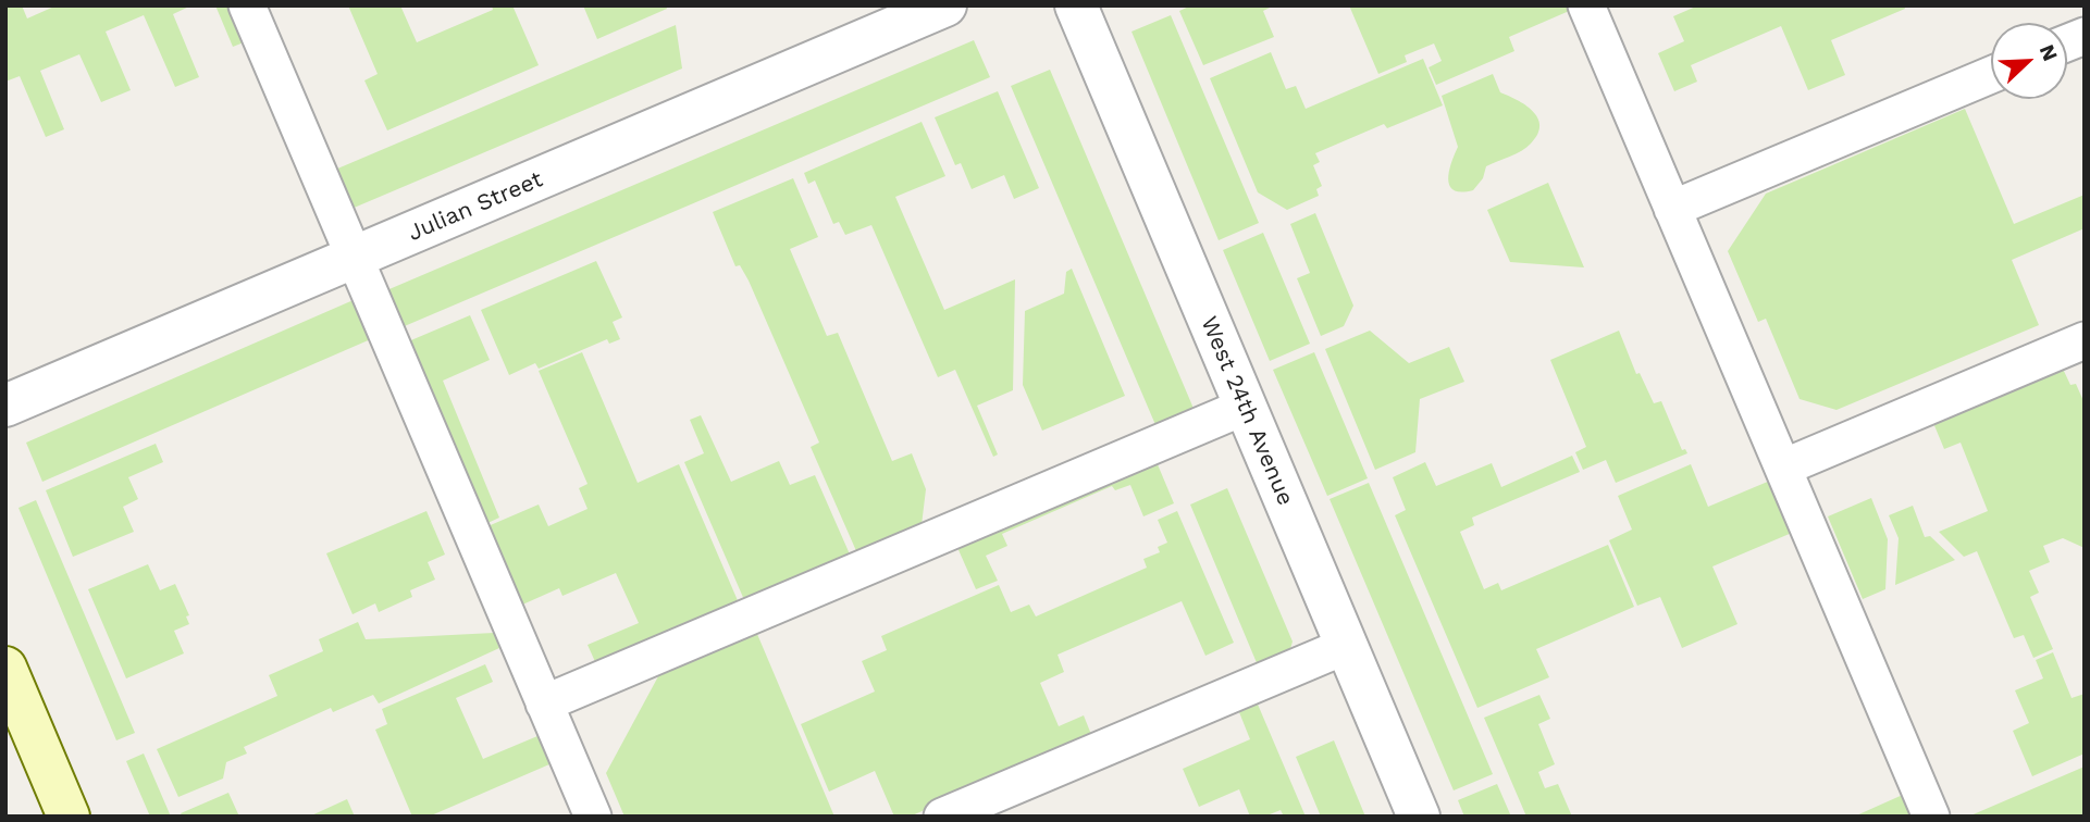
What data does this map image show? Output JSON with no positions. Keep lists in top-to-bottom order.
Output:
{
  "streets": {
    "street": ["Julian Street", "West 24th Avenue"]
  },
  "north": "top right"
}
